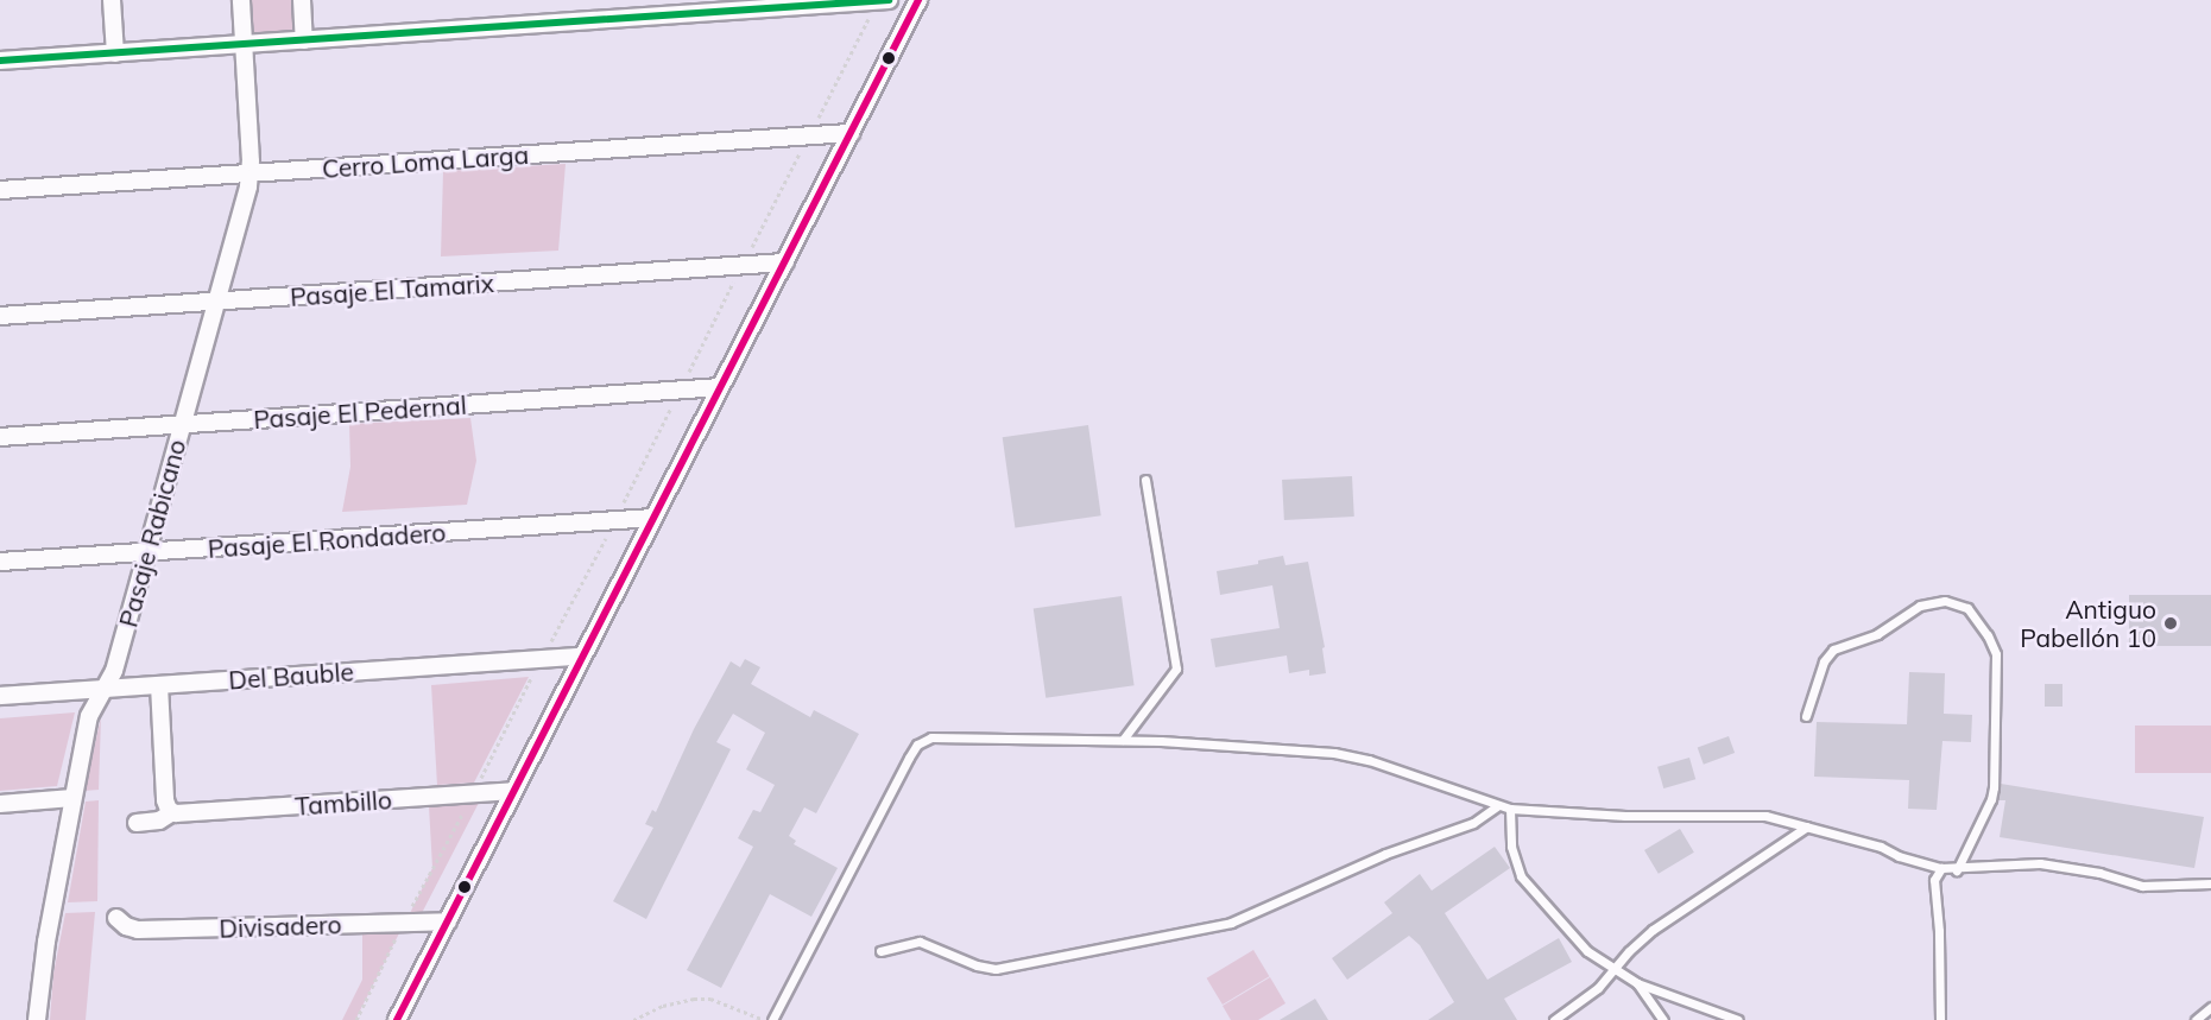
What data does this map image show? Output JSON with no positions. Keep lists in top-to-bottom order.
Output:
{
  "streets": {
    "street": [
      "Cerro Loma Larga",
      "Pasaje El Tamarix",
      "Pasaje El Pedernal",
      "Pasaje Rabicano",
      "Pasaje El Rondadero",
      "Del Bauble",
      "Tambillo",
      "Divisadero"
    ]
  },
  "crossings": [
    ["Cerro Loma Larga", "Pasaje Rabicano"],
    ["Pasaje El Tamarix", "Pasaje Rabicano"],
    ["Pasaje El Pedernal", "Pasaje Rabicano"],
    ["Pasaje Rabicano", "Pasaje El Rondadero"],
    ["Pasaje Rabicano", "Del Bauble"]
  ],
  "places": ["Antiguo Pabellón 10"]
}
